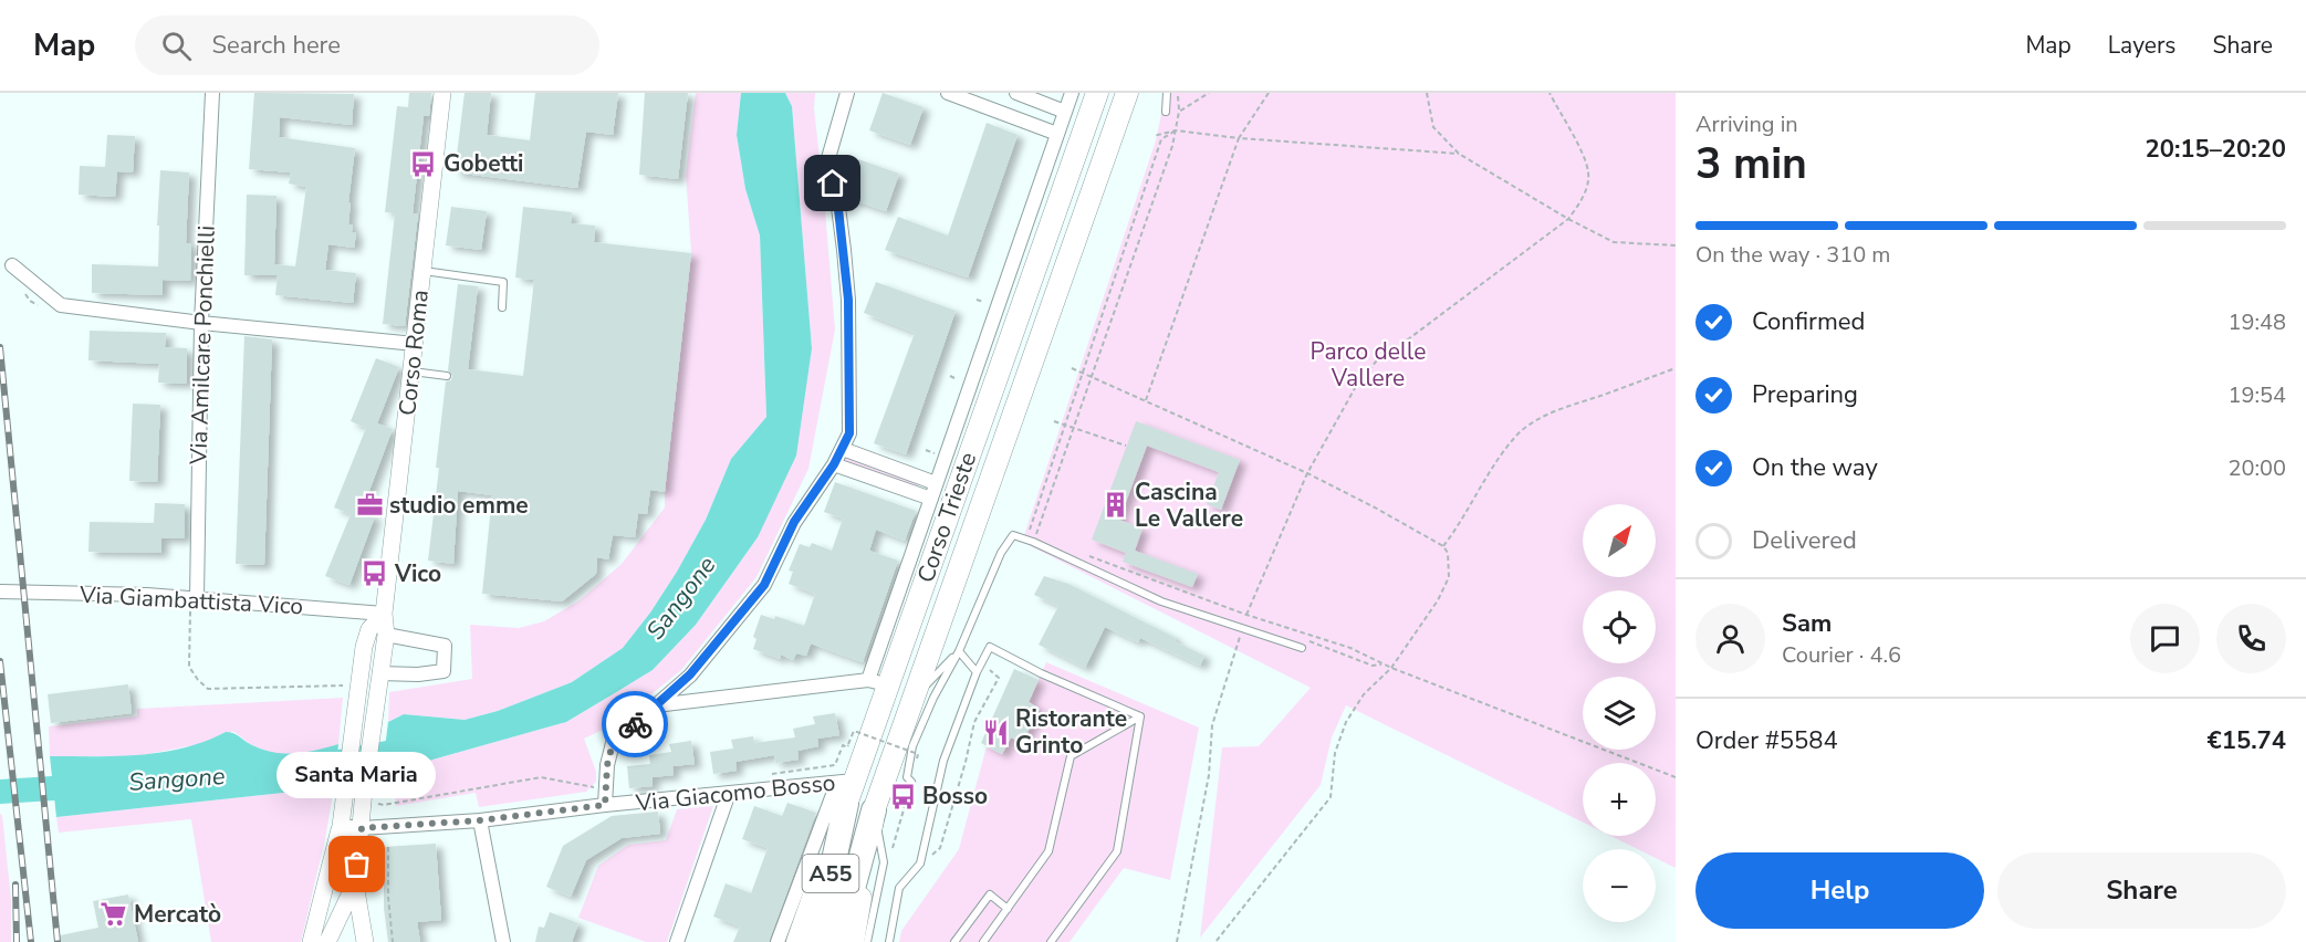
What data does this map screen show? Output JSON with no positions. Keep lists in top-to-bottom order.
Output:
{
  "streets": {
    "highway": ["A55"],
    "main road": ["Corso Trieste"],
    "street": [
      "Via Amilcare Ponchielli",
      "Corso Roma",
      "Via Giambattista Vico",
      "Via Giacomo Bosso"
    ]
  },
  "crossings": [
    ["Via Amilcare Ponchielli", "Via Giambattista Vico"],
    ["Corso Roma", "Via Giambattista Vico"],
    ["Corso Roma", "Via Giacomo Bosso"],
    ["Corso Trieste", "Via Giacomo Bosso"],
    ["Corso Trieste", "A55"],
    ["Via Giacomo Bosso", "A55"]
  ],
  "water": ["Sangone"],
  "parks": ["Parco delle Vallere"],
  "places": {
    "bus stop": ["Gobetti", "Vico", "Bosso"],
    "office": ["studio emme"],
    "building": ["Cascina Le Vallere"],
    "restaurant": ["Ristorante Grinto"],
    "other": ["Santa Maria"],
    "supermarket": ["Mercatò"]
  },
  "north": "top right",
  "page": {
    "header": "Map",
    "search": "Search here",
    "nav": ["Map", "Layers", "Share"],
    "heading": ["3 min", "Arriving in", "20:15–20:20"],
    "panel": [
      "Sam",
      "Courier · 4.6",
      "Order #5584",
      "€15.74"
    ],
    "bar": "On the way · 310 m",
    "list": [
      ["Confirmed", "19:48"],
      ["Preparing", "19:54"],
      ["On the way", "20:00"],
      "Delivered"
    ],
    "map_buttons": ["+", "−"],
    "bubble": "Santa Maria",
    "buttons": ["Help", "Share"]
  }
}
